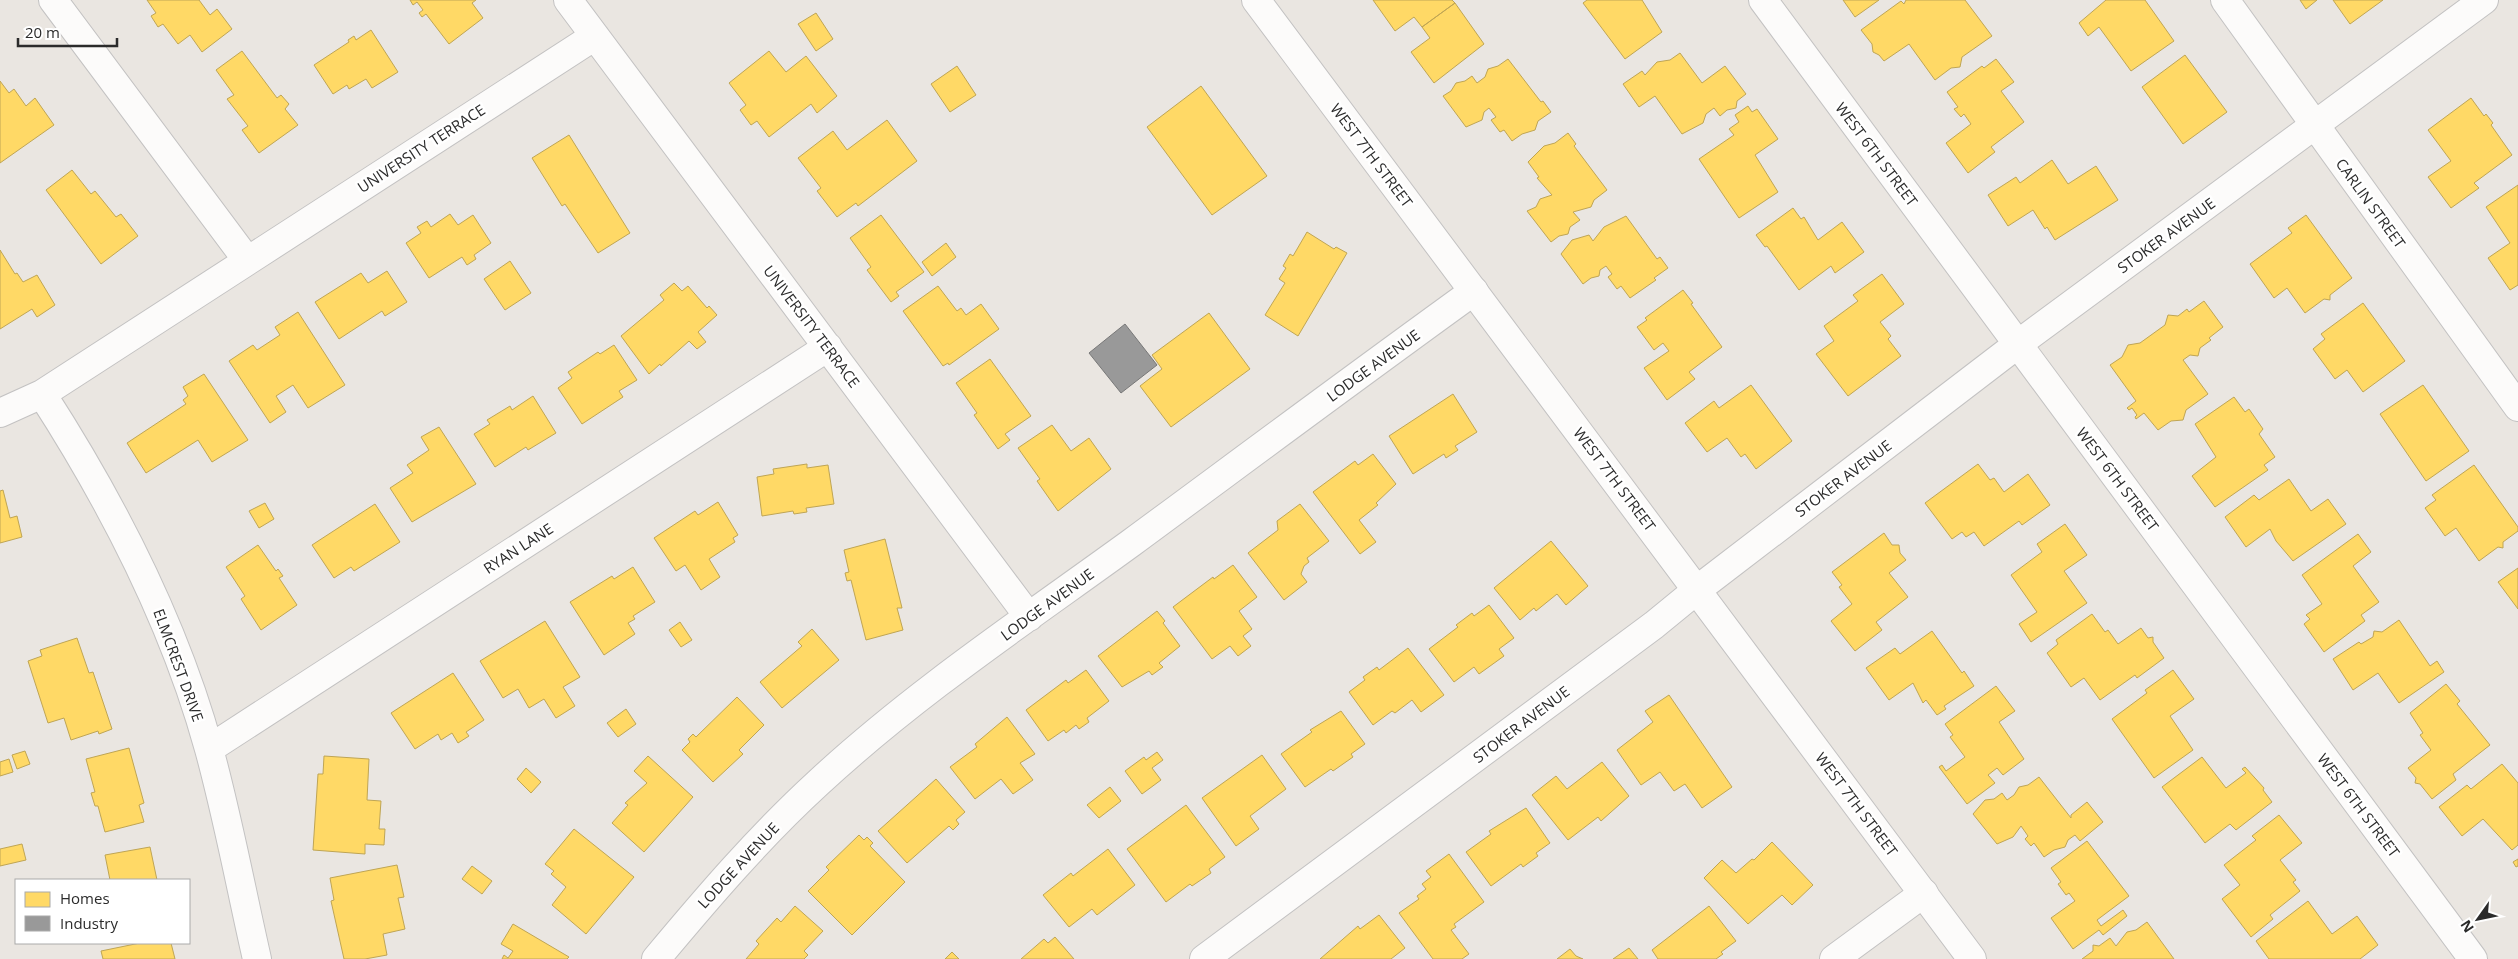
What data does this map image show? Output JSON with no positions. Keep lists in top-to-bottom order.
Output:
{
  "streets": {
    "street": [
      "UNIVERSITY TERRACE",
      "WEST 6TH STREET",
      "WEST 7TH STREET",
      "CARLIN STREET",
      "STOKER AVENUE",
      "LODGE AVENUE",
      "RYAN LANE",
      "ELMCREST DRIVE"
    ]
  },
  "crossings": [
    ["UNIVERSITY TERRACE", "LODGE AVENUE"],
    ["UNIVERSITY TERRACE", "RYAN LANE"],
    ["UNIVERSITY TERRACE", "ELMCREST DRIVE"],
    ["WEST 6TH STREET", "STOKER AVENUE"],
    ["WEST 7TH STREET", "STOKER AVENUE"],
    ["WEST 7TH STREET", "LODGE AVENUE"],
    ["CARLIN STREET", "STOKER AVENUE"],
    ["RYAN LANE", "ELMCREST DRIVE"]
  ],
  "legend": ["Homes", "Industry"],
  "scale_bar": "20 m",
  "north": "bottom left"
}
